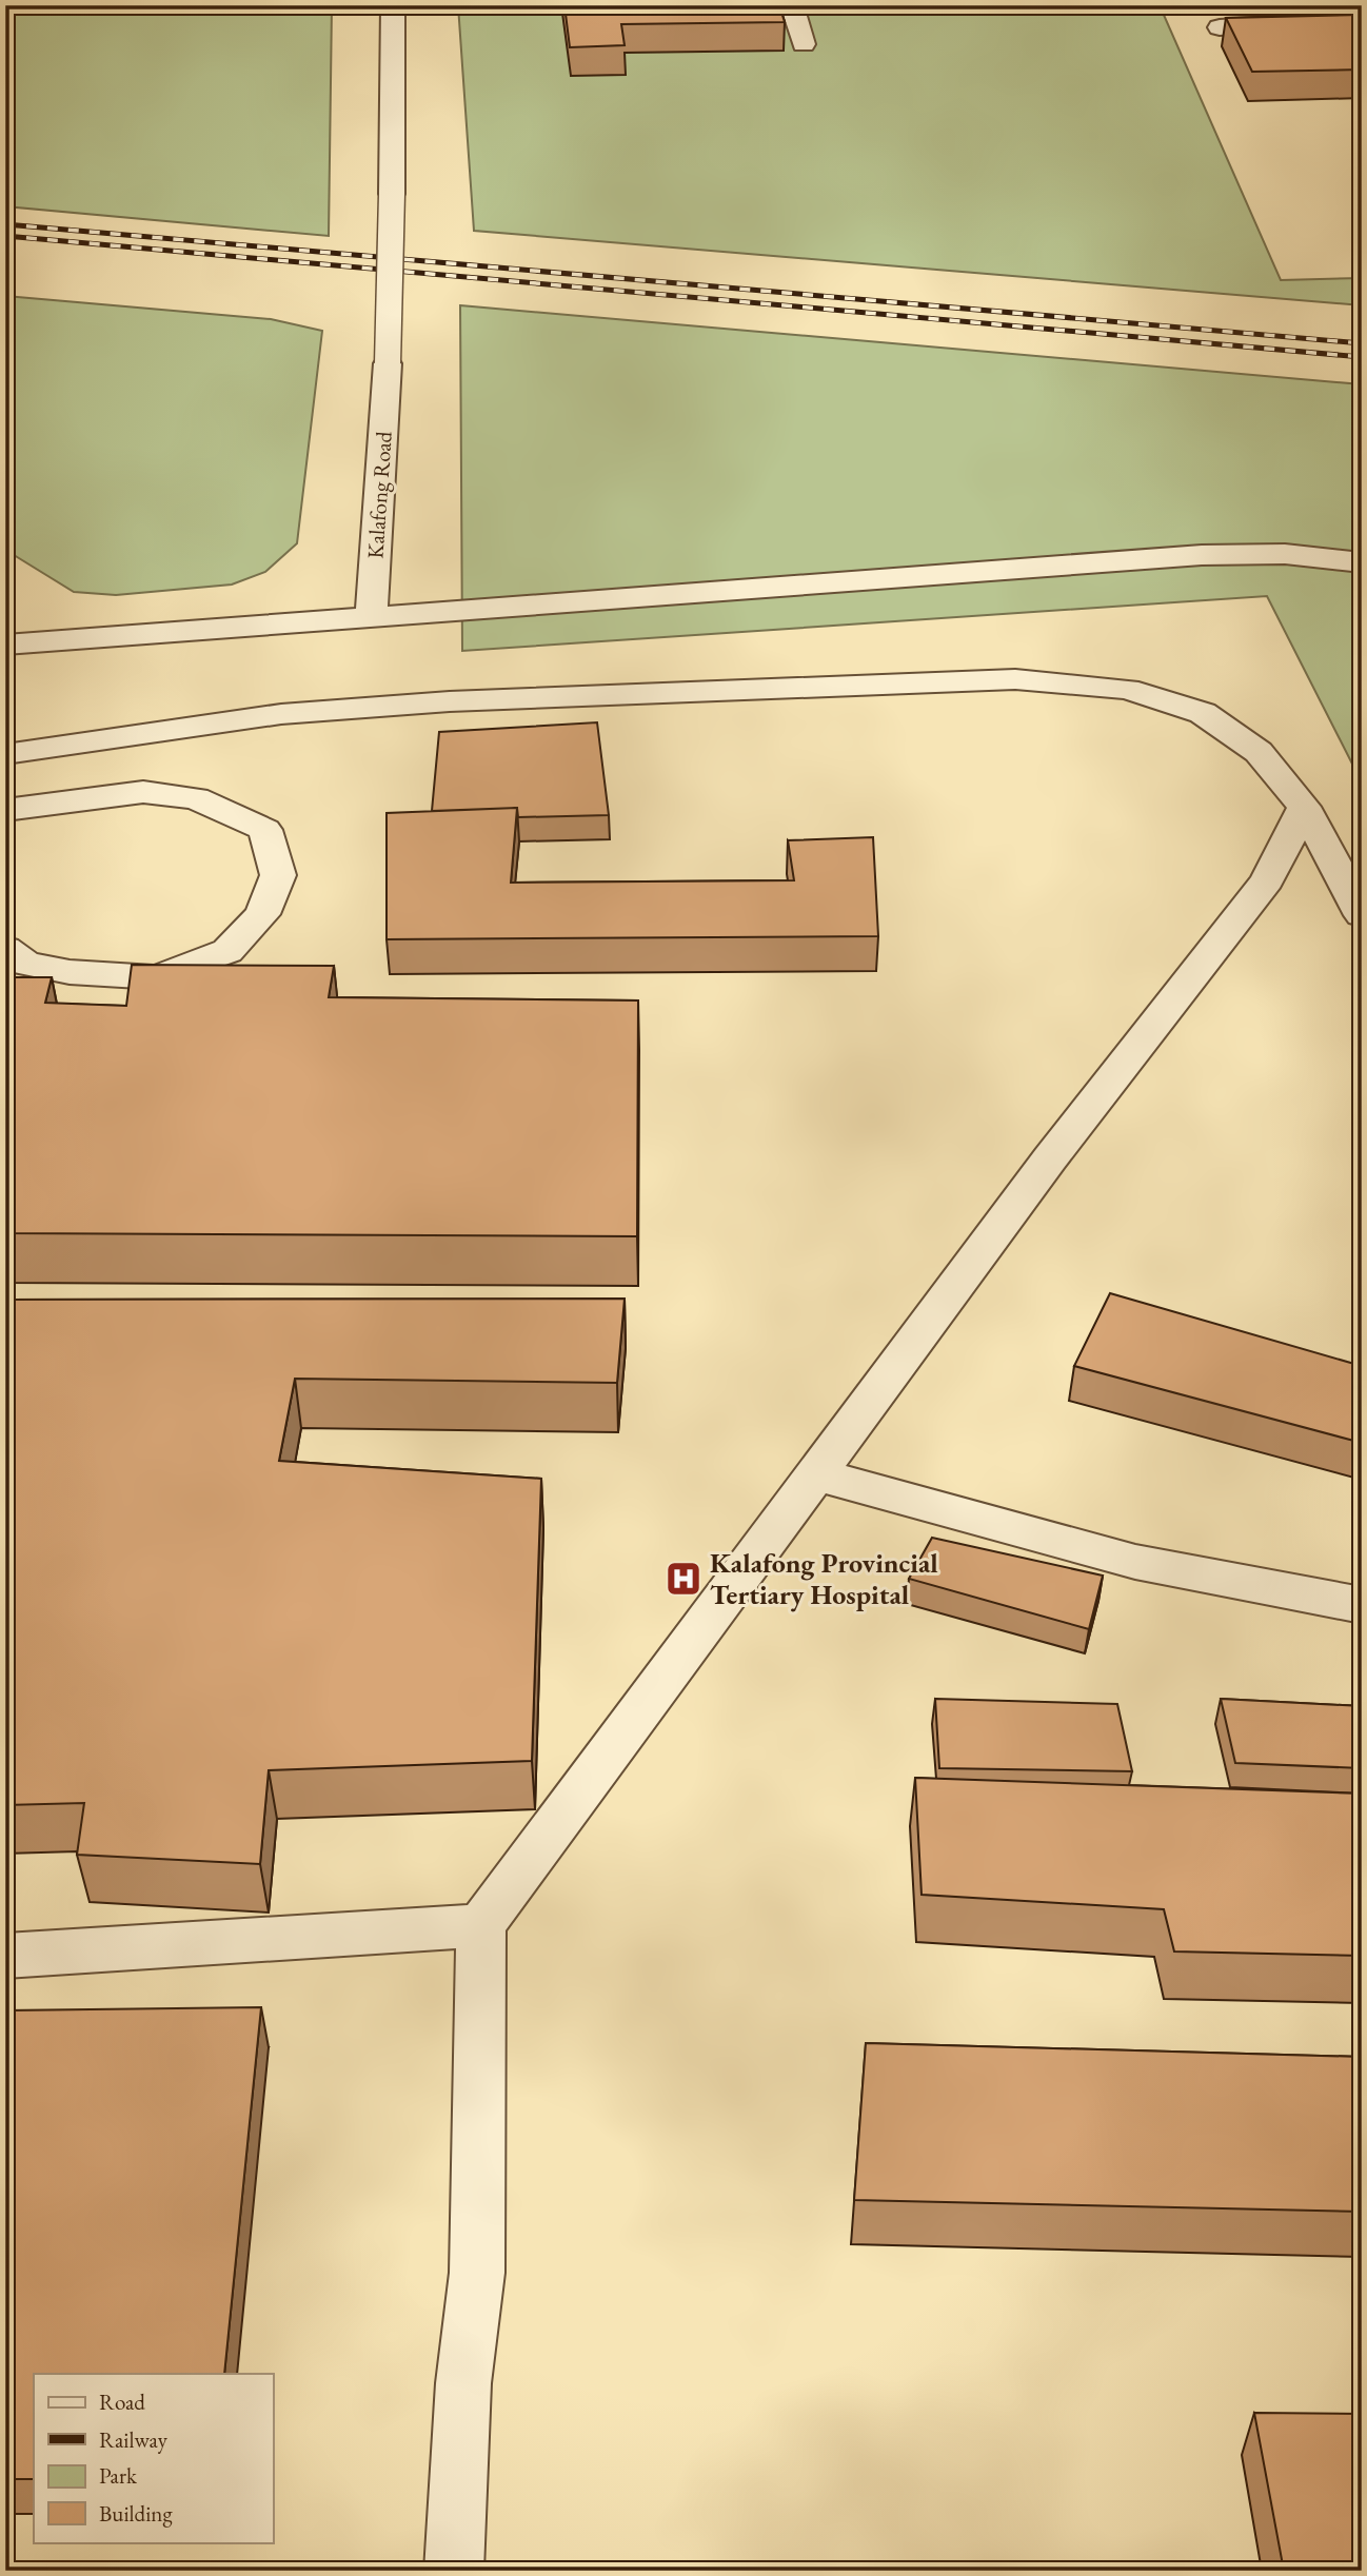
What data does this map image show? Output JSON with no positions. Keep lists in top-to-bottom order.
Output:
{
  "streets": {
    "street": ["Kalafong Road"]
  },
  "places": {
    "hospital": ["Kalafong Provincial Tertiary Hospital"]
  },
  "legend": [
    "Road",
    "Railway",
    "Park",
    "Building"
  ]
}
